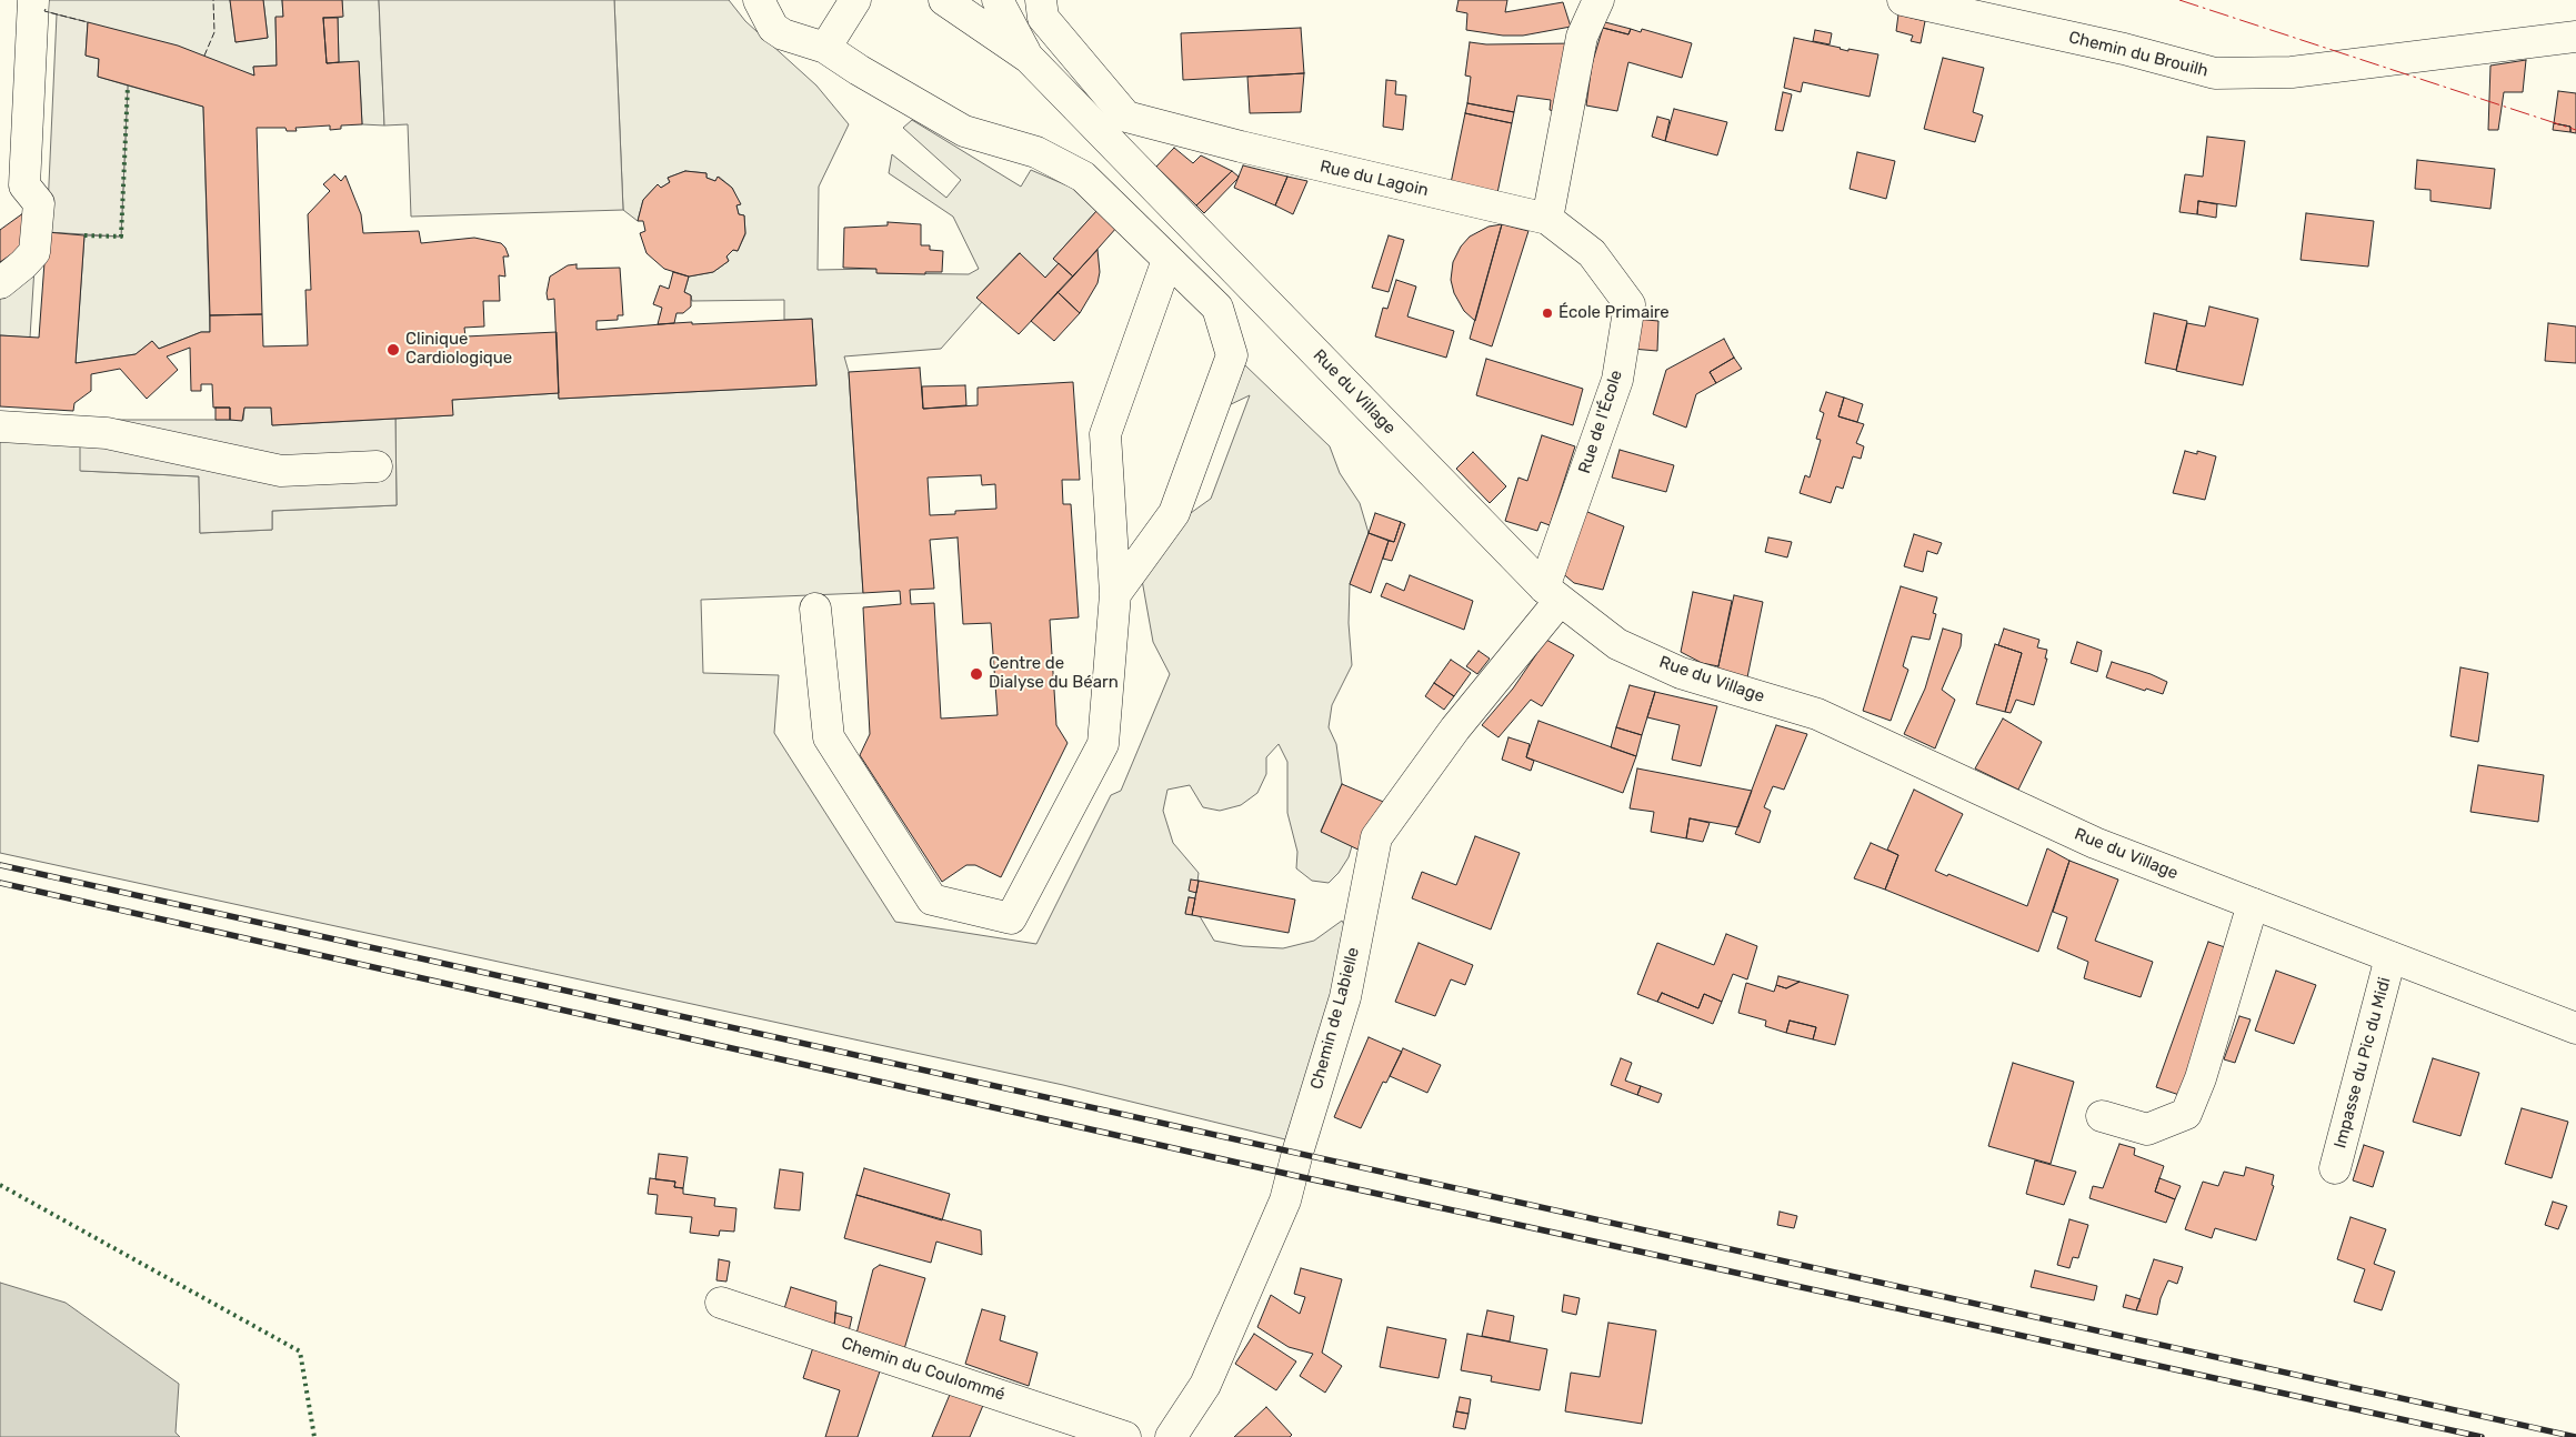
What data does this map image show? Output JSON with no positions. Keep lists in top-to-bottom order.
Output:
{
  "streets": {
    "street": [
      "Chemin du Brouilh",
      "Rue du Lagoin",
      "Rue du Village",
      "Rue de l'École",
      "Chemin de Labielle",
      "Impasse du Pic du Midi",
      "Chemin du Coulommé"
    ]
  },
  "crossings": [
    ["Rue du Lagoin", "Rue de l'École"],
    ["Rue du Village", "Rue de l'École"],
    ["Rue du Village", "Chemin de Labielle"],
    ["Rue du Village", "Impasse du Pic du Midi"],
    ["Rue de l'École", "Chemin de Labielle"]
  ],
  "places": ["École Primaire", "Clinique Cardiologique", "Centre de Dialyse du Béarn"]
}
